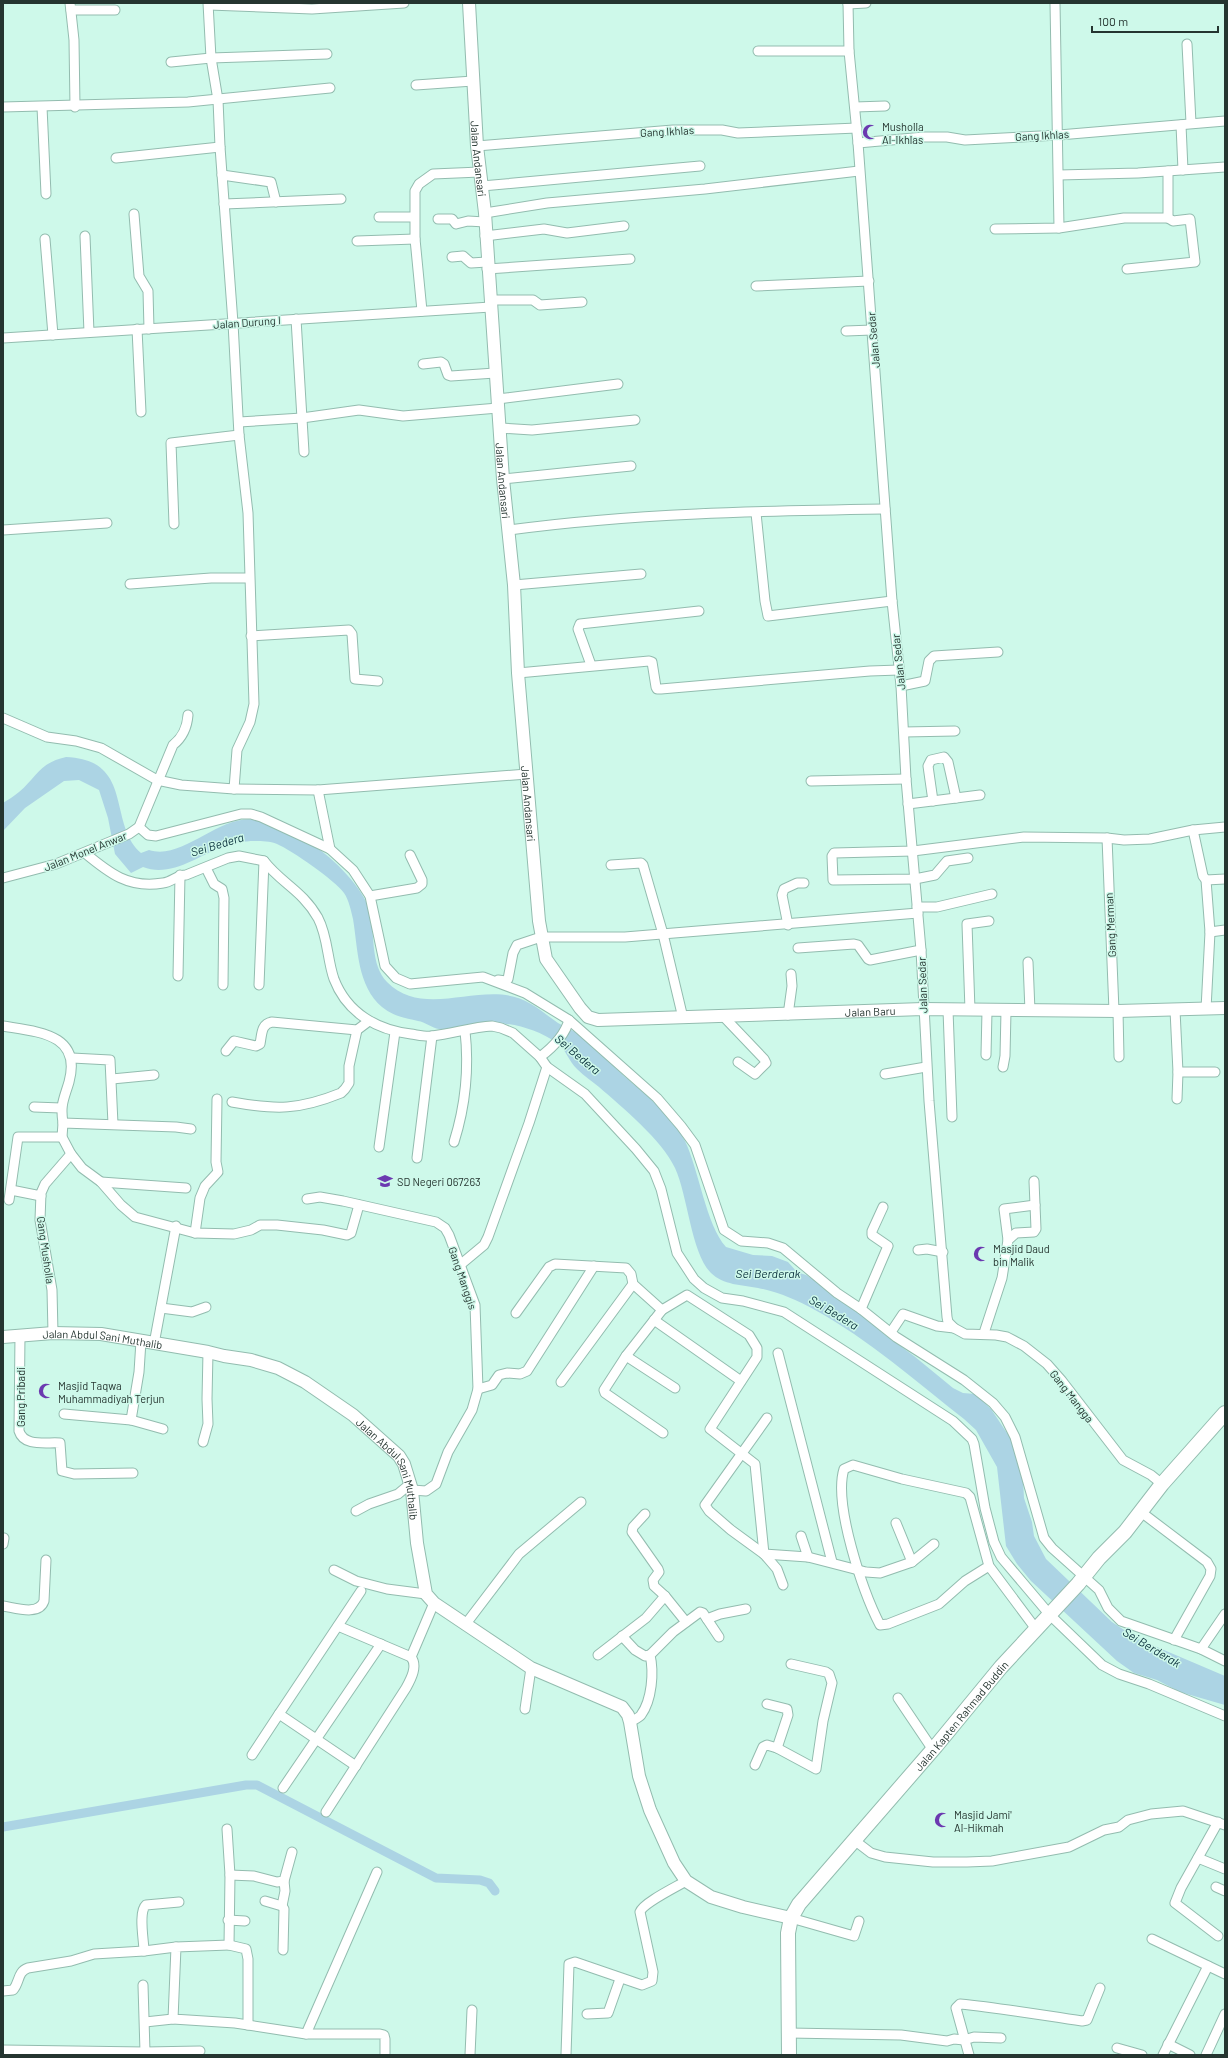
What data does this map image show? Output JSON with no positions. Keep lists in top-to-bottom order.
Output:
{
  "streets": {
    "main road": ["Jalan Kapten Rahmad Buddin"],
    "street": [
      "Gang Ikhlas",
      "Jalan Andansari",
      "Jalan Durung I",
      "Jalan Sedar",
      "Jalan Monel Anwar",
      "Gang Merman",
      "Jalan Baru",
      "Gang Musholla",
      "Gang Manggis",
      "Jalan Abdul Sani Muthalib",
      "Gang Mangga",
      "Gang Pribadi"
    ]
  },
  "crossings": [
    ["Gang Ikhlas", "Jalan Andansari"],
    ["Gang Ikhlas", "Jalan Sedar"],
    ["Jalan Andansari", "Jalan Durung I"],
    ["Jalan Andansari", "Jalan Baru"],
    ["Jalan Sedar", "Jalan Baru"],
    ["Jalan Sedar", "Gang Mangga"],
    ["Gang Merman", "Jalan Baru"],
    ["Gang Musholla", "Jalan Abdul Sani Muthalib"],
    ["Gang Manggis", "Jalan Abdul Sani Muthalib"],
    ["Jalan Abdul Sani Muthalib", "Gang Pribadi"],
    ["Gang Mangga", "Jalan Kapten Rahmad Buddin"]
  ],
  "water": ["Sei Bedera", "Sei Berderak"],
  "places": {
    "mosque": [
      "Musholla Al-Ikhlas",
      "Masjid Daud bin Malik",
      "Masjid Taqwa Muhammadiyah Terjun",
      "Masjid Jami' Al-Hikmah"
    ],
    "school or university": ["SD Negeri 067263"]
  },
  "scale_bar": "100 m"
}
